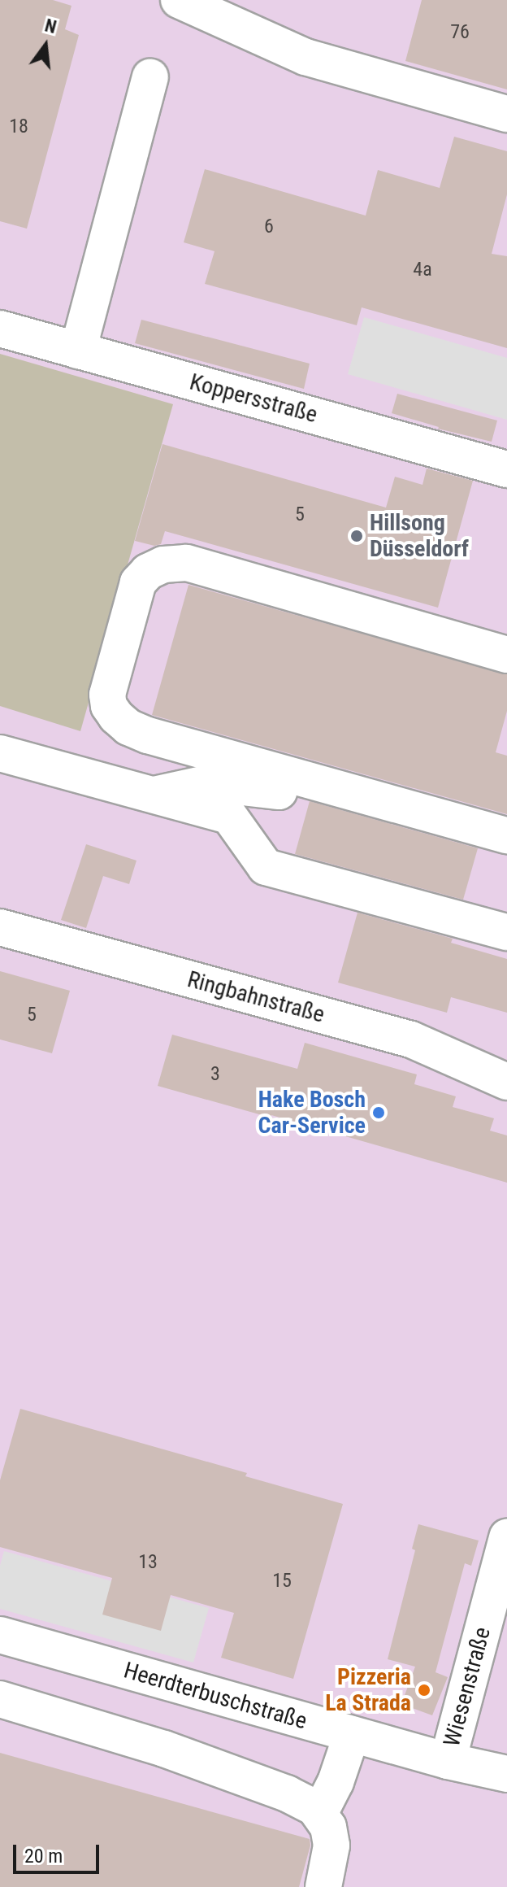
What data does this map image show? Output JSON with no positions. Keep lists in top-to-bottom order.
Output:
{
  "streets": {
    "street": [
      "Koppersstraße",
      "Ringbahnstraße",
      "Wiesenstraße",
      "Heerdterbuschstraße"
    ]
  },
  "crossings": [
    ["Wiesenstraße", "Heerdterbuschstraße"]
  ],
  "places": ["Hillsong Düsseldorf", "Hake Bosch Car-Service", "Pizzeria La Strada"],
  "house_numbers": [
    "76",
    "18",
    "6",
    "4a",
    "5",
    "5",
    "3",
    "13",
    "15"
  ],
  "scale_bar": "20 m",
  "north": "top"
}
